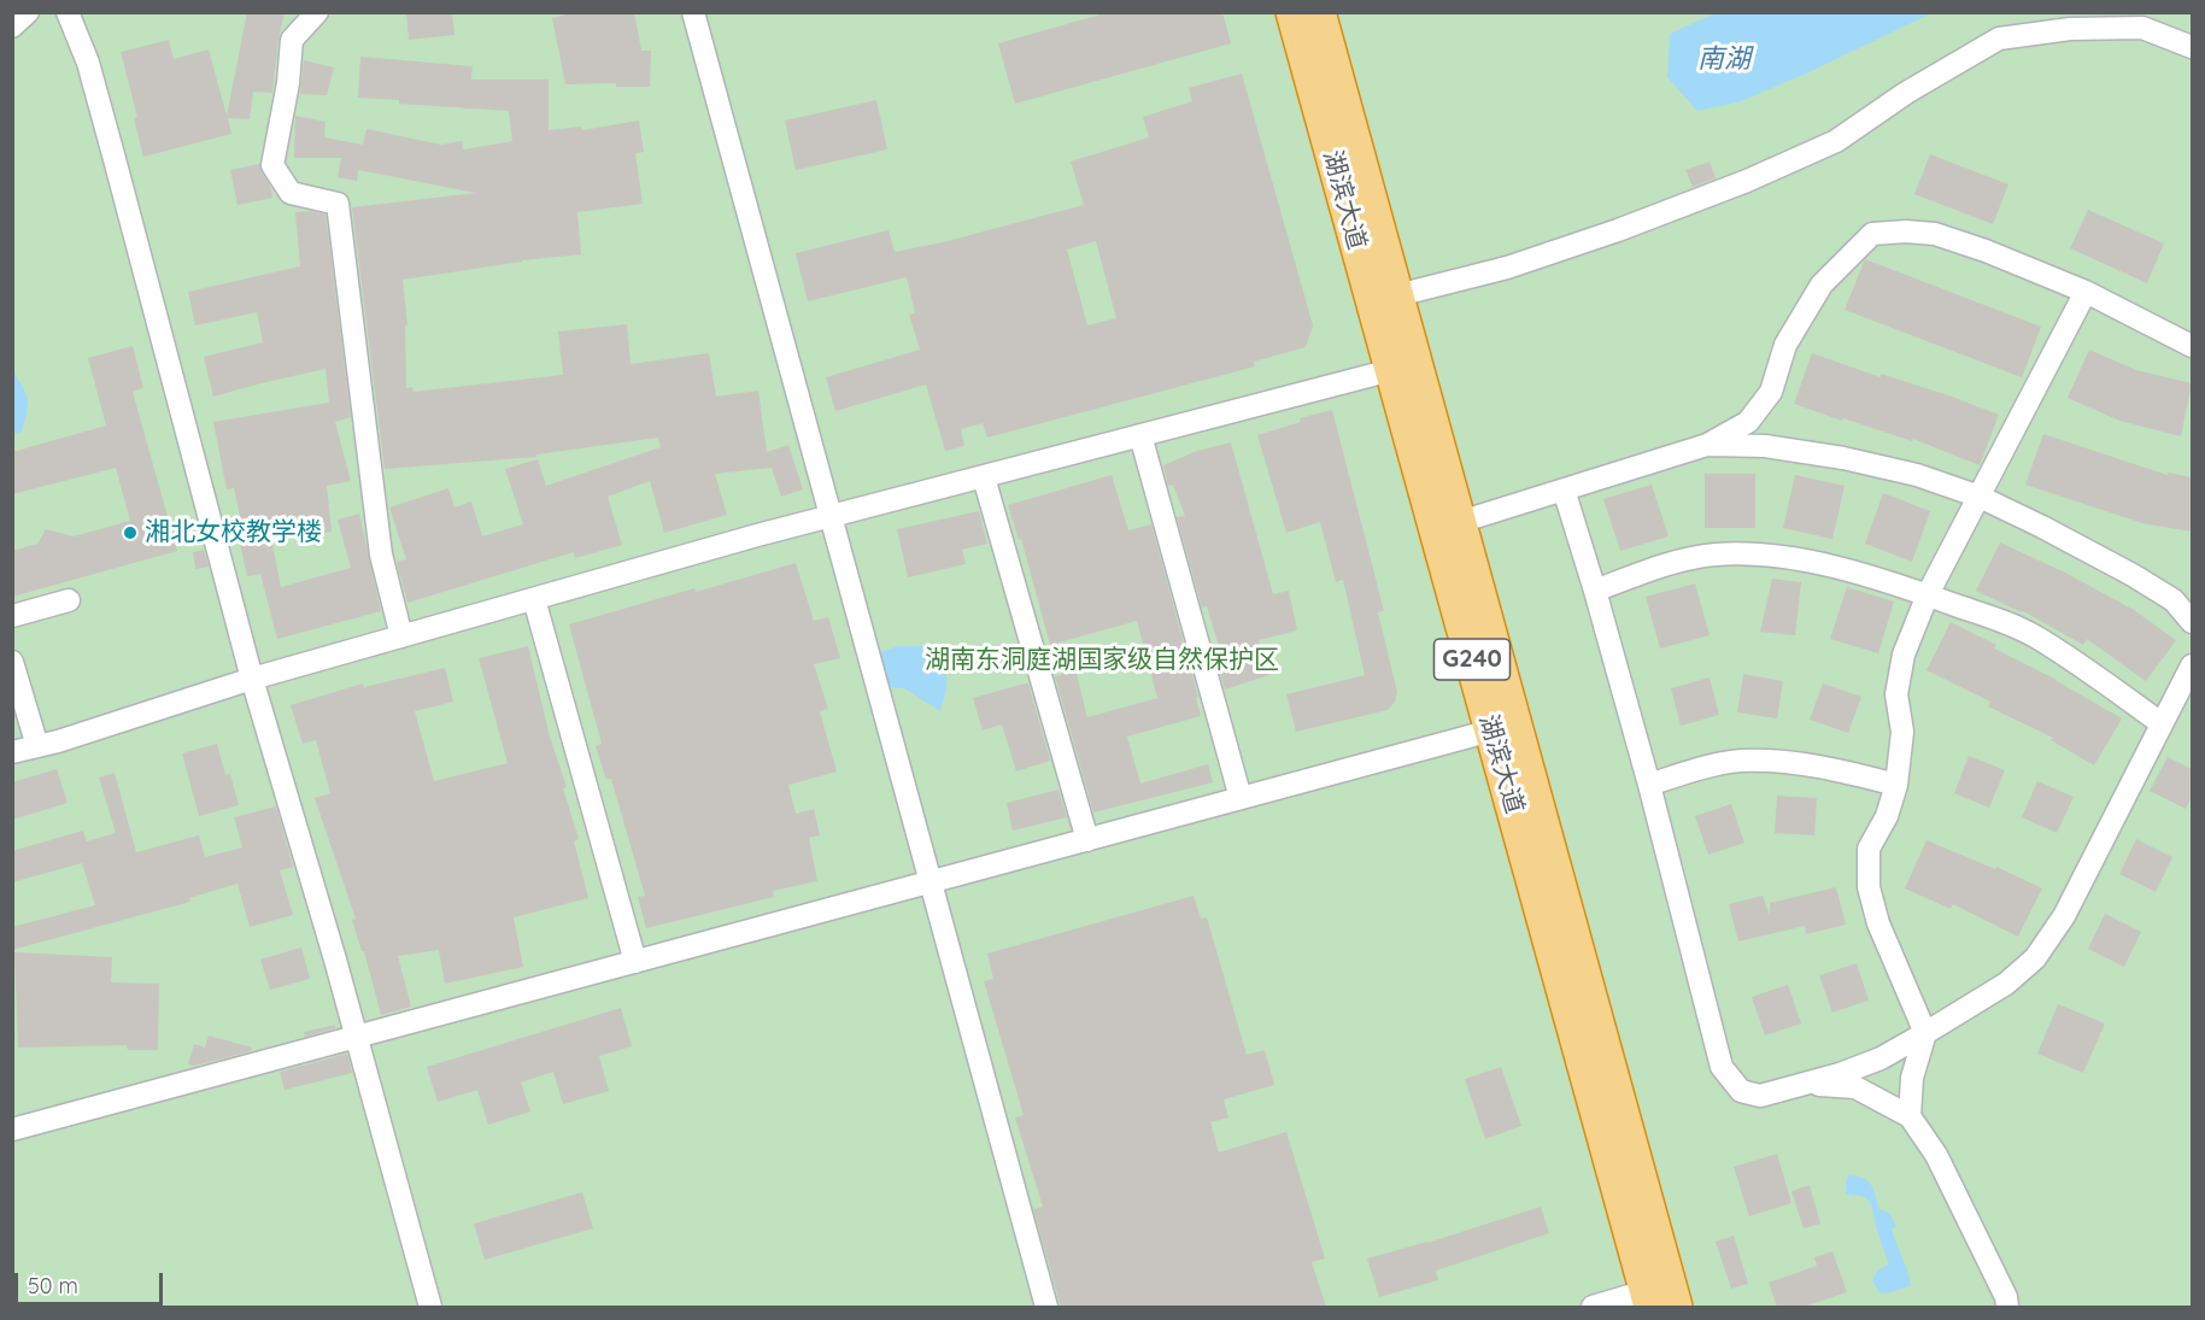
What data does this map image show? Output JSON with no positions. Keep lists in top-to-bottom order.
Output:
{
  "streets": {
    "highway": ["湖滨大道", "G240"]
  },
  "water": ["南湖"],
  "parks": ["湖南东洞庭湖国家级自然保护区"],
  "places": ["湘北女校教学楼"],
  "scale_bar": "50 m"
}
